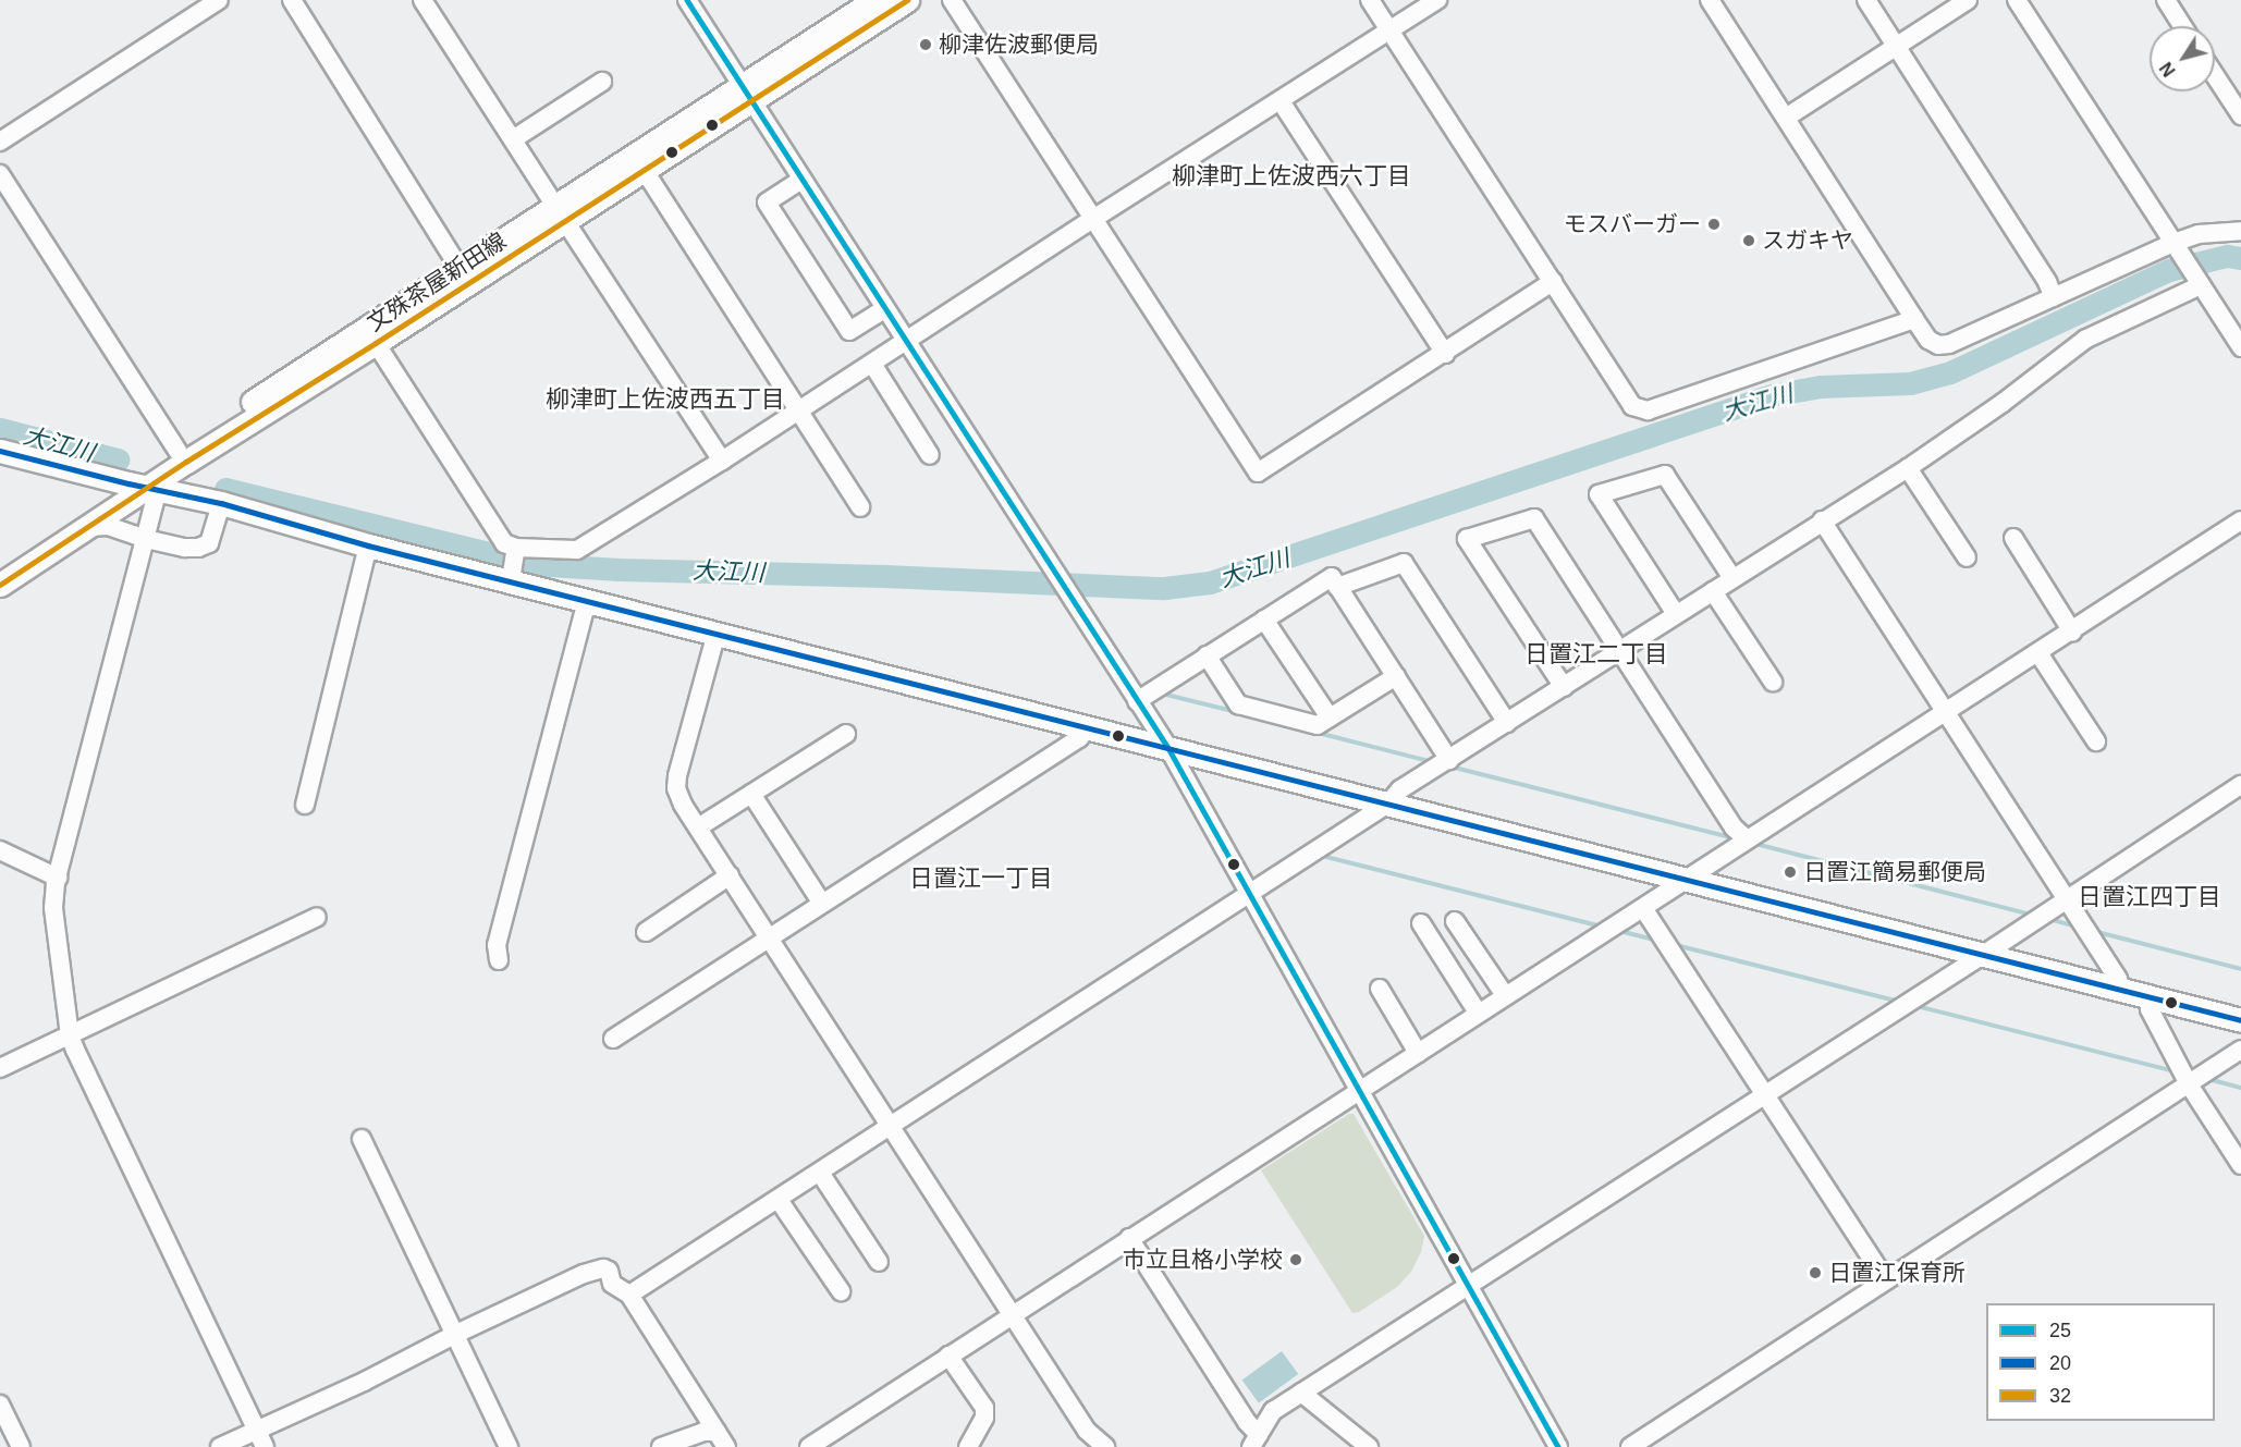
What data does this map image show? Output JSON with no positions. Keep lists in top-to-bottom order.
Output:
{
  "streets": {
    "main road": ["文殊茶屋新田線"]
  },
  "districts": [
    "柳津町上佐波西六丁目",
    "柳津町上佐波西五丁目",
    "日置江二丁目",
    "日置江一丁目",
    "日置江四丁目"
  ],
  "water": ["大江川"],
  "places": [
    "柳津佐波郵便局",
    "モスバーガー",
    "スガキヤ",
    "日置江簡易郵便局",
    "市立且格小学校",
    "日置江保育所"
  ],
  "lines": ["transit line 25", "transit line 32", "transit line 20"],
  "legend": ["25", "20", "32"],
  "north": "bottom left"
}
